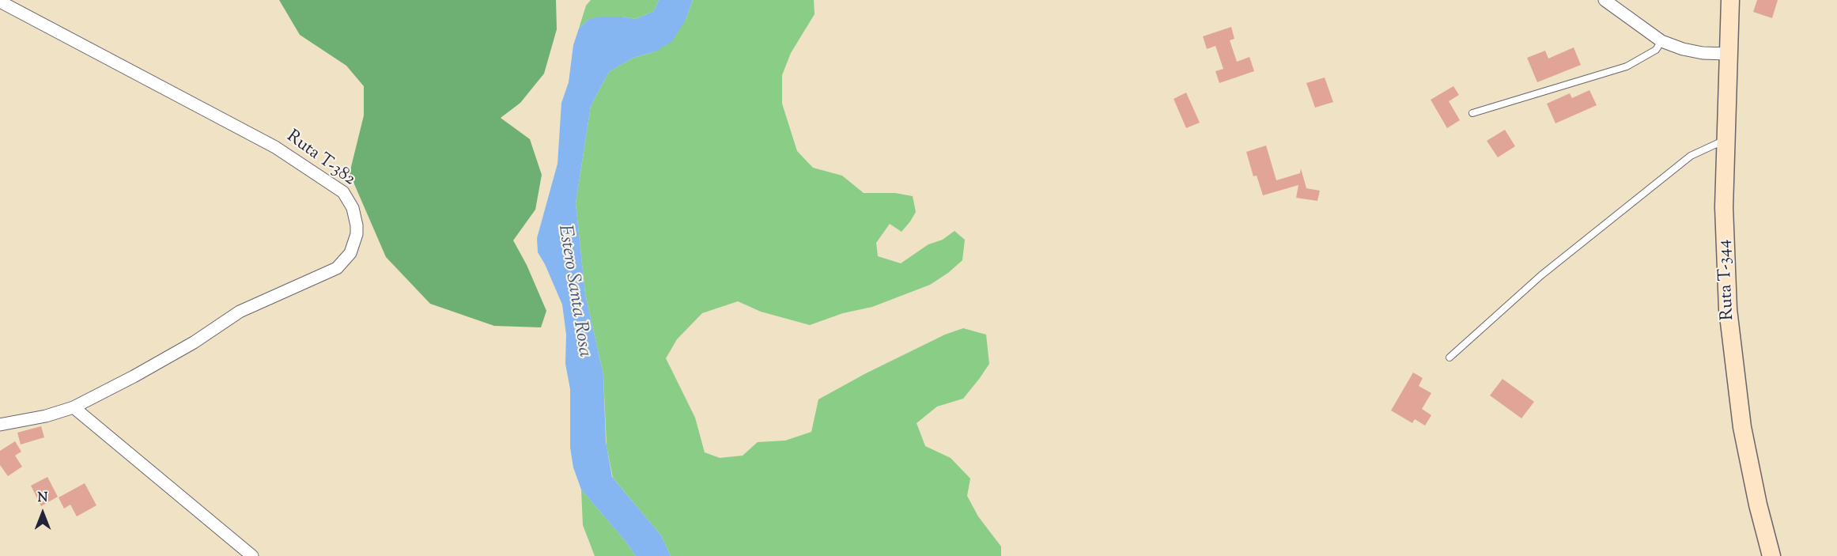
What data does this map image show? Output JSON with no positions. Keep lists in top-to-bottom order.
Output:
{
  "streets": {
    "main road": ["Ruta T-344"],
    "street": ["Ruta T-382"]
  },
  "water": ["Estero Santa Rosa"],
  "north": "top"
}
